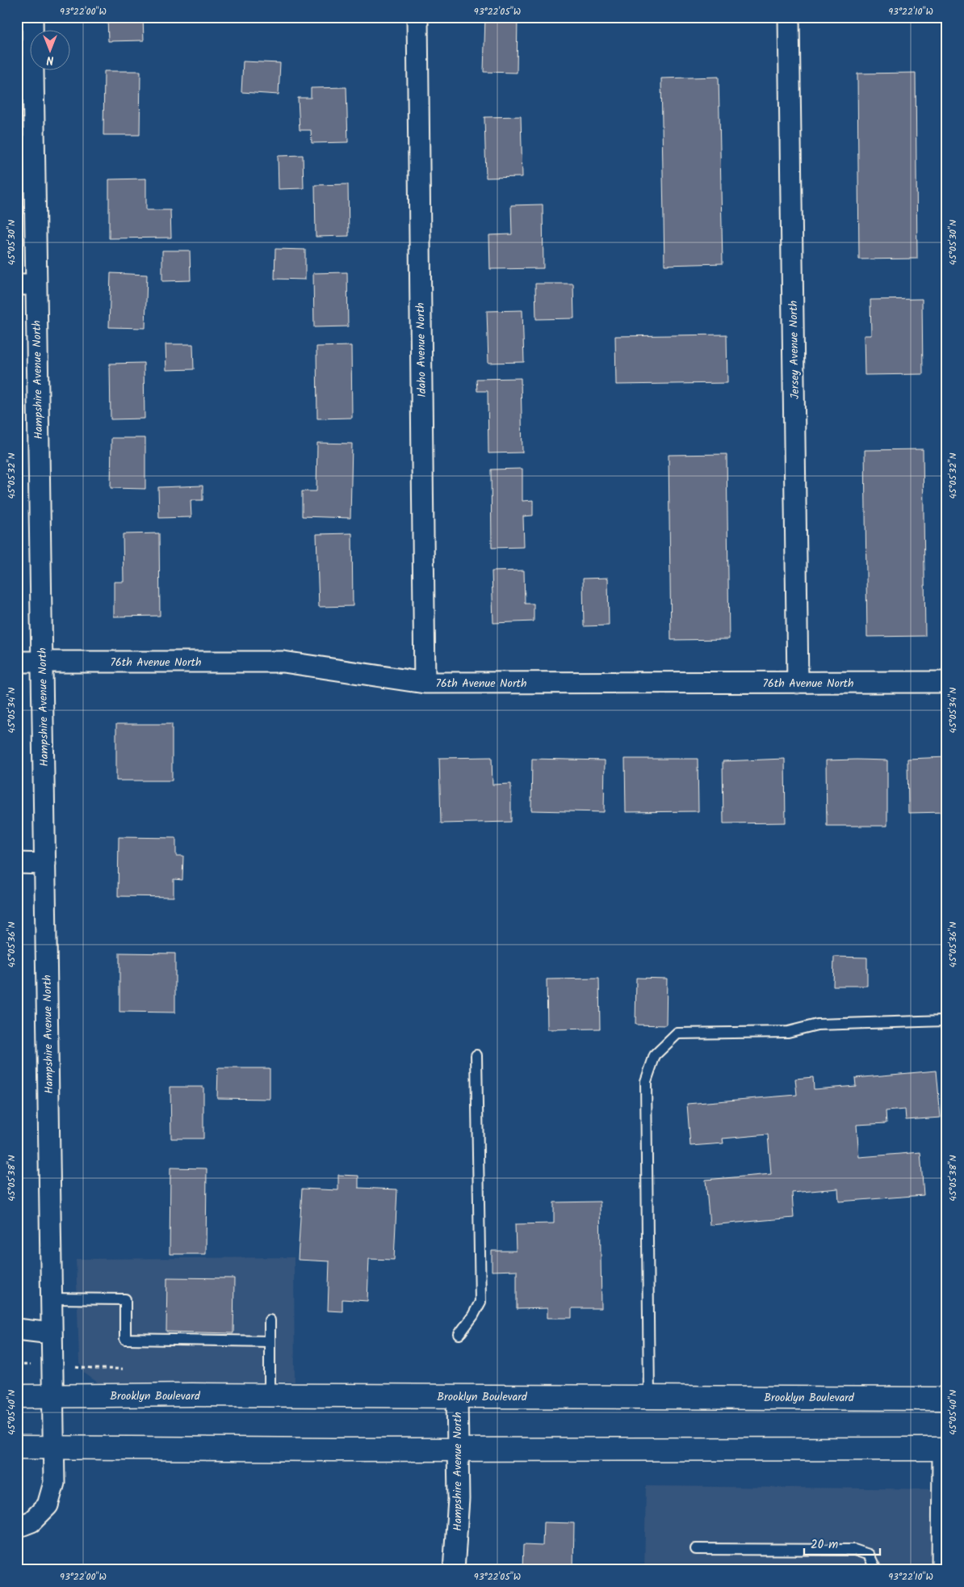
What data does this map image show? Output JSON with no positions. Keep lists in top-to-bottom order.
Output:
{
  "streets": {
    "main road": ["Brooklyn Boulevard"],
    "street": [
      "Idaho Avenue North",
      "Jersey Avenue North",
      "Hampshire Avenue North",
      "76th Avenue North"
    ]
  },
  "crossings": [
    ["Idaho Avenue North", "76th Avenue North"],
    ["Jersey Avenue North", "76th Avenue North"],
    ["Hampshire Avenue North", "76th Avenue North"],
    ["Hampshire Avenue North", "Brooklyn Boulevard"]
  ],
  "scale_bar": "20 m",
  "north": "bottom",
  "coordinates": [
    "93°22'00\"W",
    "93°22'05\"W",
    "93°22'10\"W",
    "45°05'30\"N",
    "45°05'32\"N",
    "45°05'34\"N",
    "45°05'36\"N",
    "45°05'38\"N",
    "45°05'40\"N"
  ]
}
